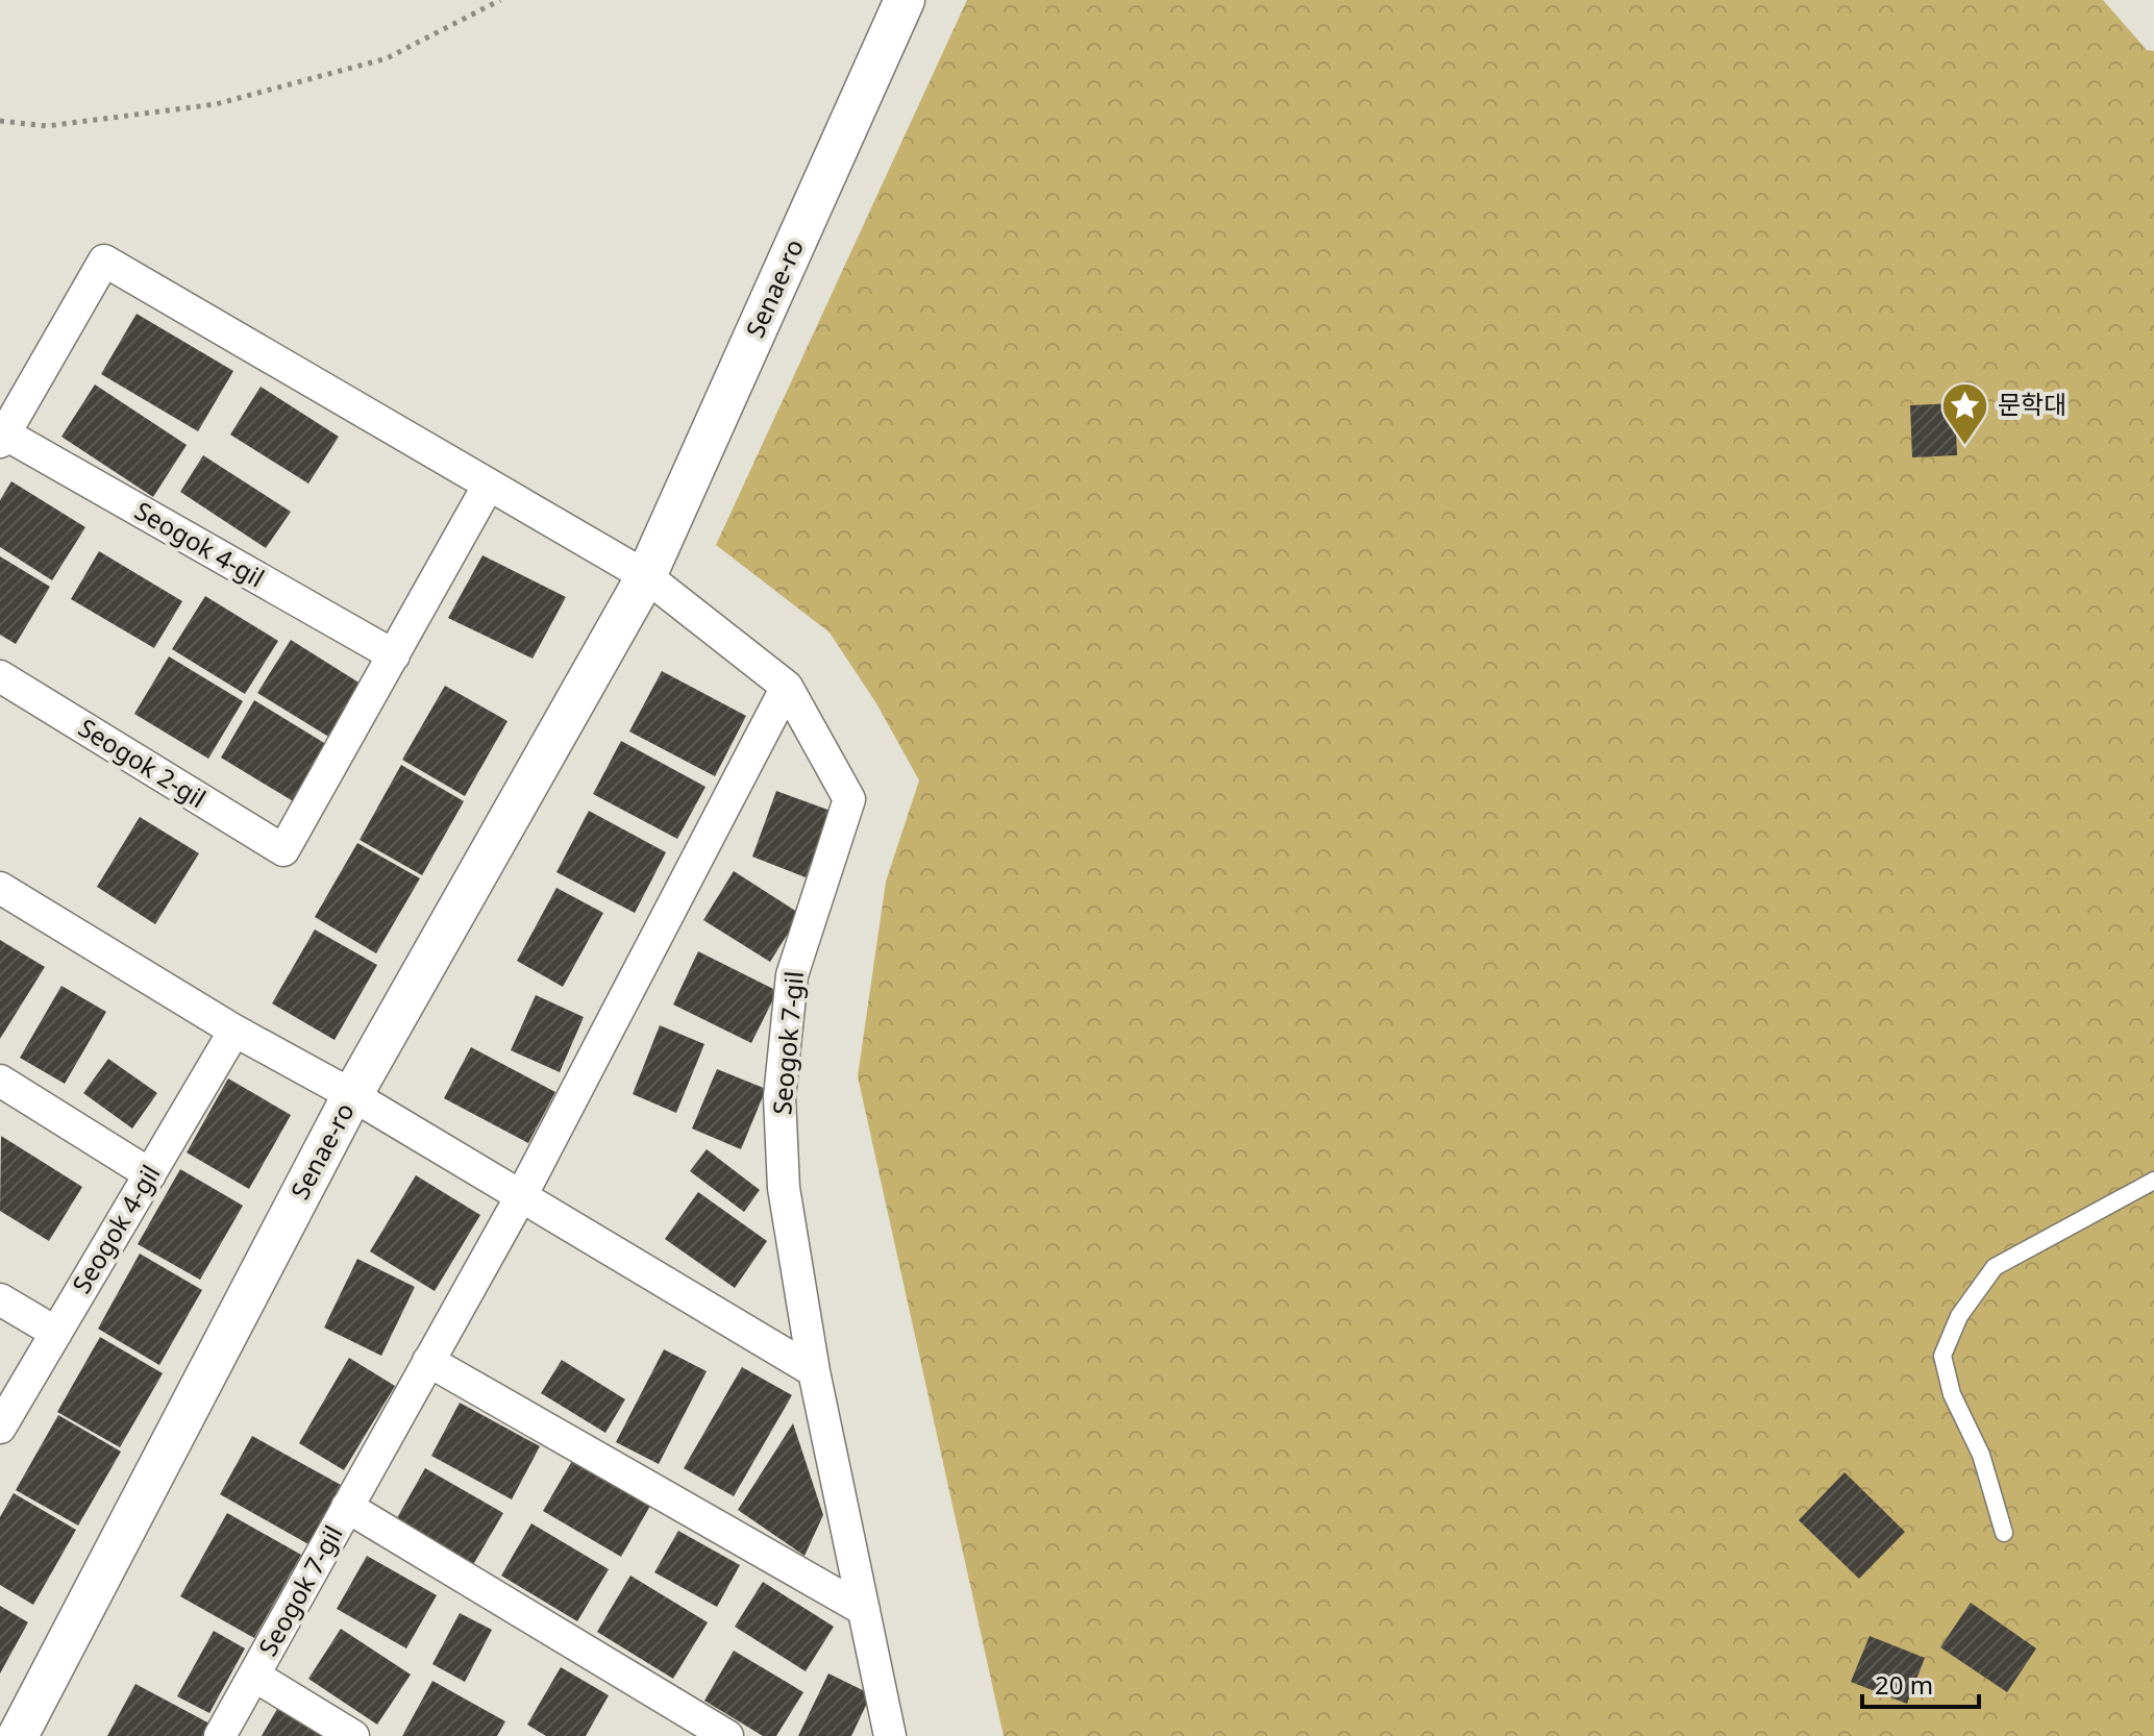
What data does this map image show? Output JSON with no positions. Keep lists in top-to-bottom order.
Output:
{
  "streets": {
    "street": [
      "Senae-ro",
      "Seogok 4-gil",
      "Seogok 2-gil",
      "Seogok 7-gil"
    ]
  },
  "crossings": [
    ["Senae-ro", "Seogok 7-gil"],
    ["Seogok 4-gil", "Seogok 2-gil"]
  ],
  "places": {
    "place": ["문학대"]
  },
  "scale_bar": "20 m"
}
